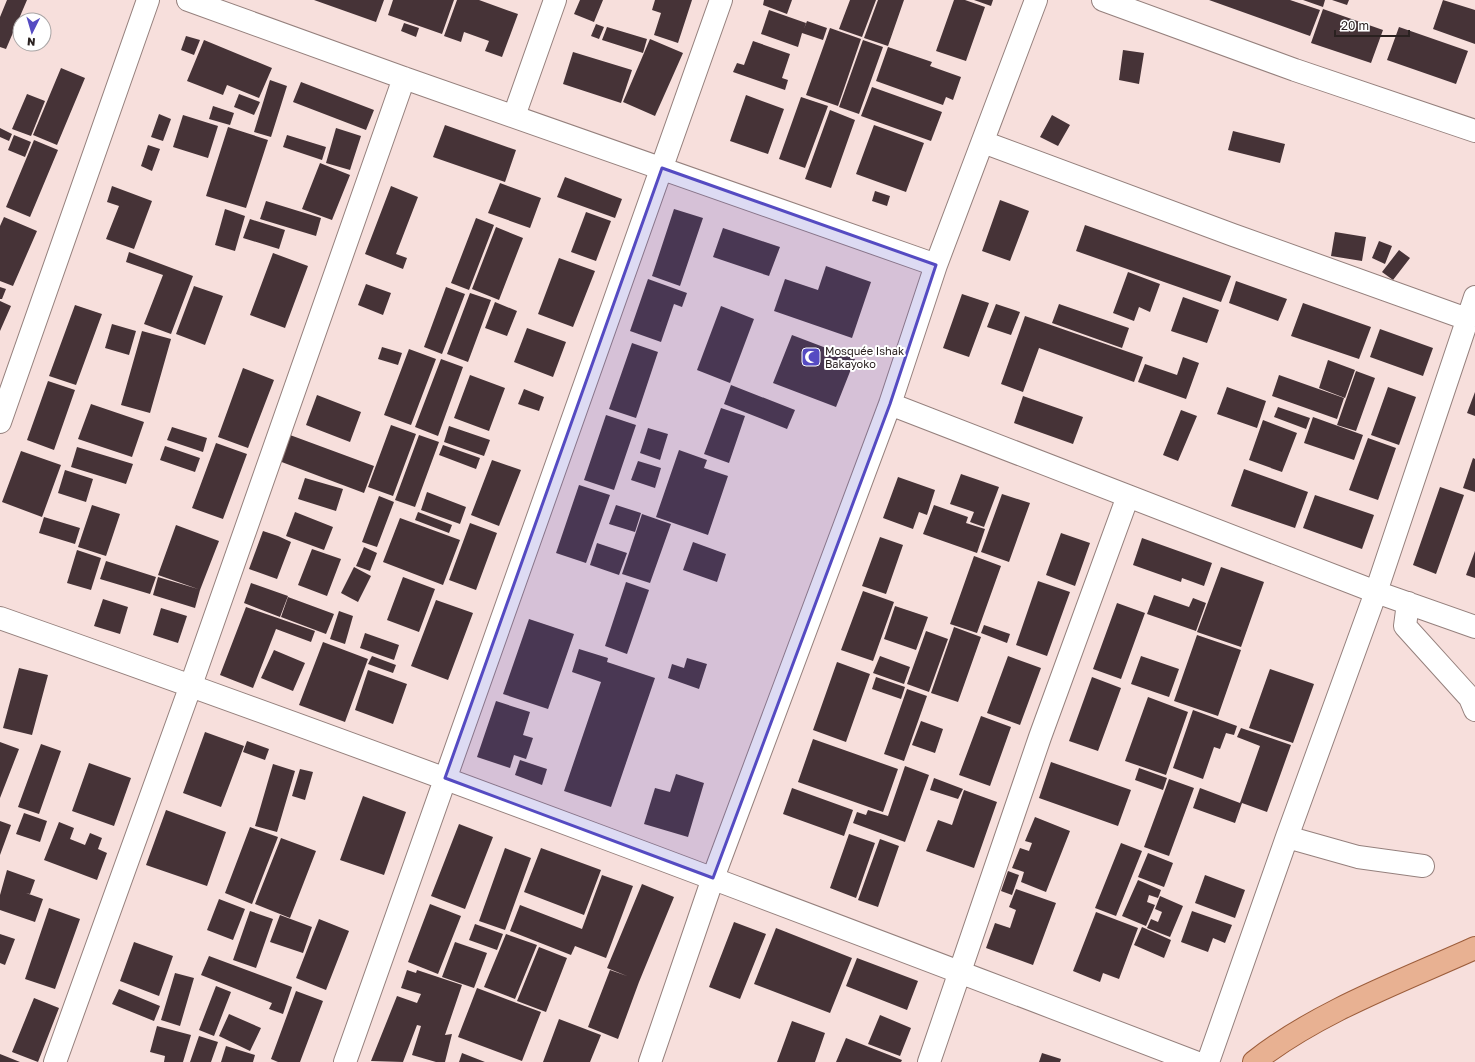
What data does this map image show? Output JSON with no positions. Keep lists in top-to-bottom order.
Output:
{
  "places": {
    "mosque": ["Mosquée Ishak Bakayoko"]
  },
  "scale_bar": "20 m",
  "north": "bottom"
}
